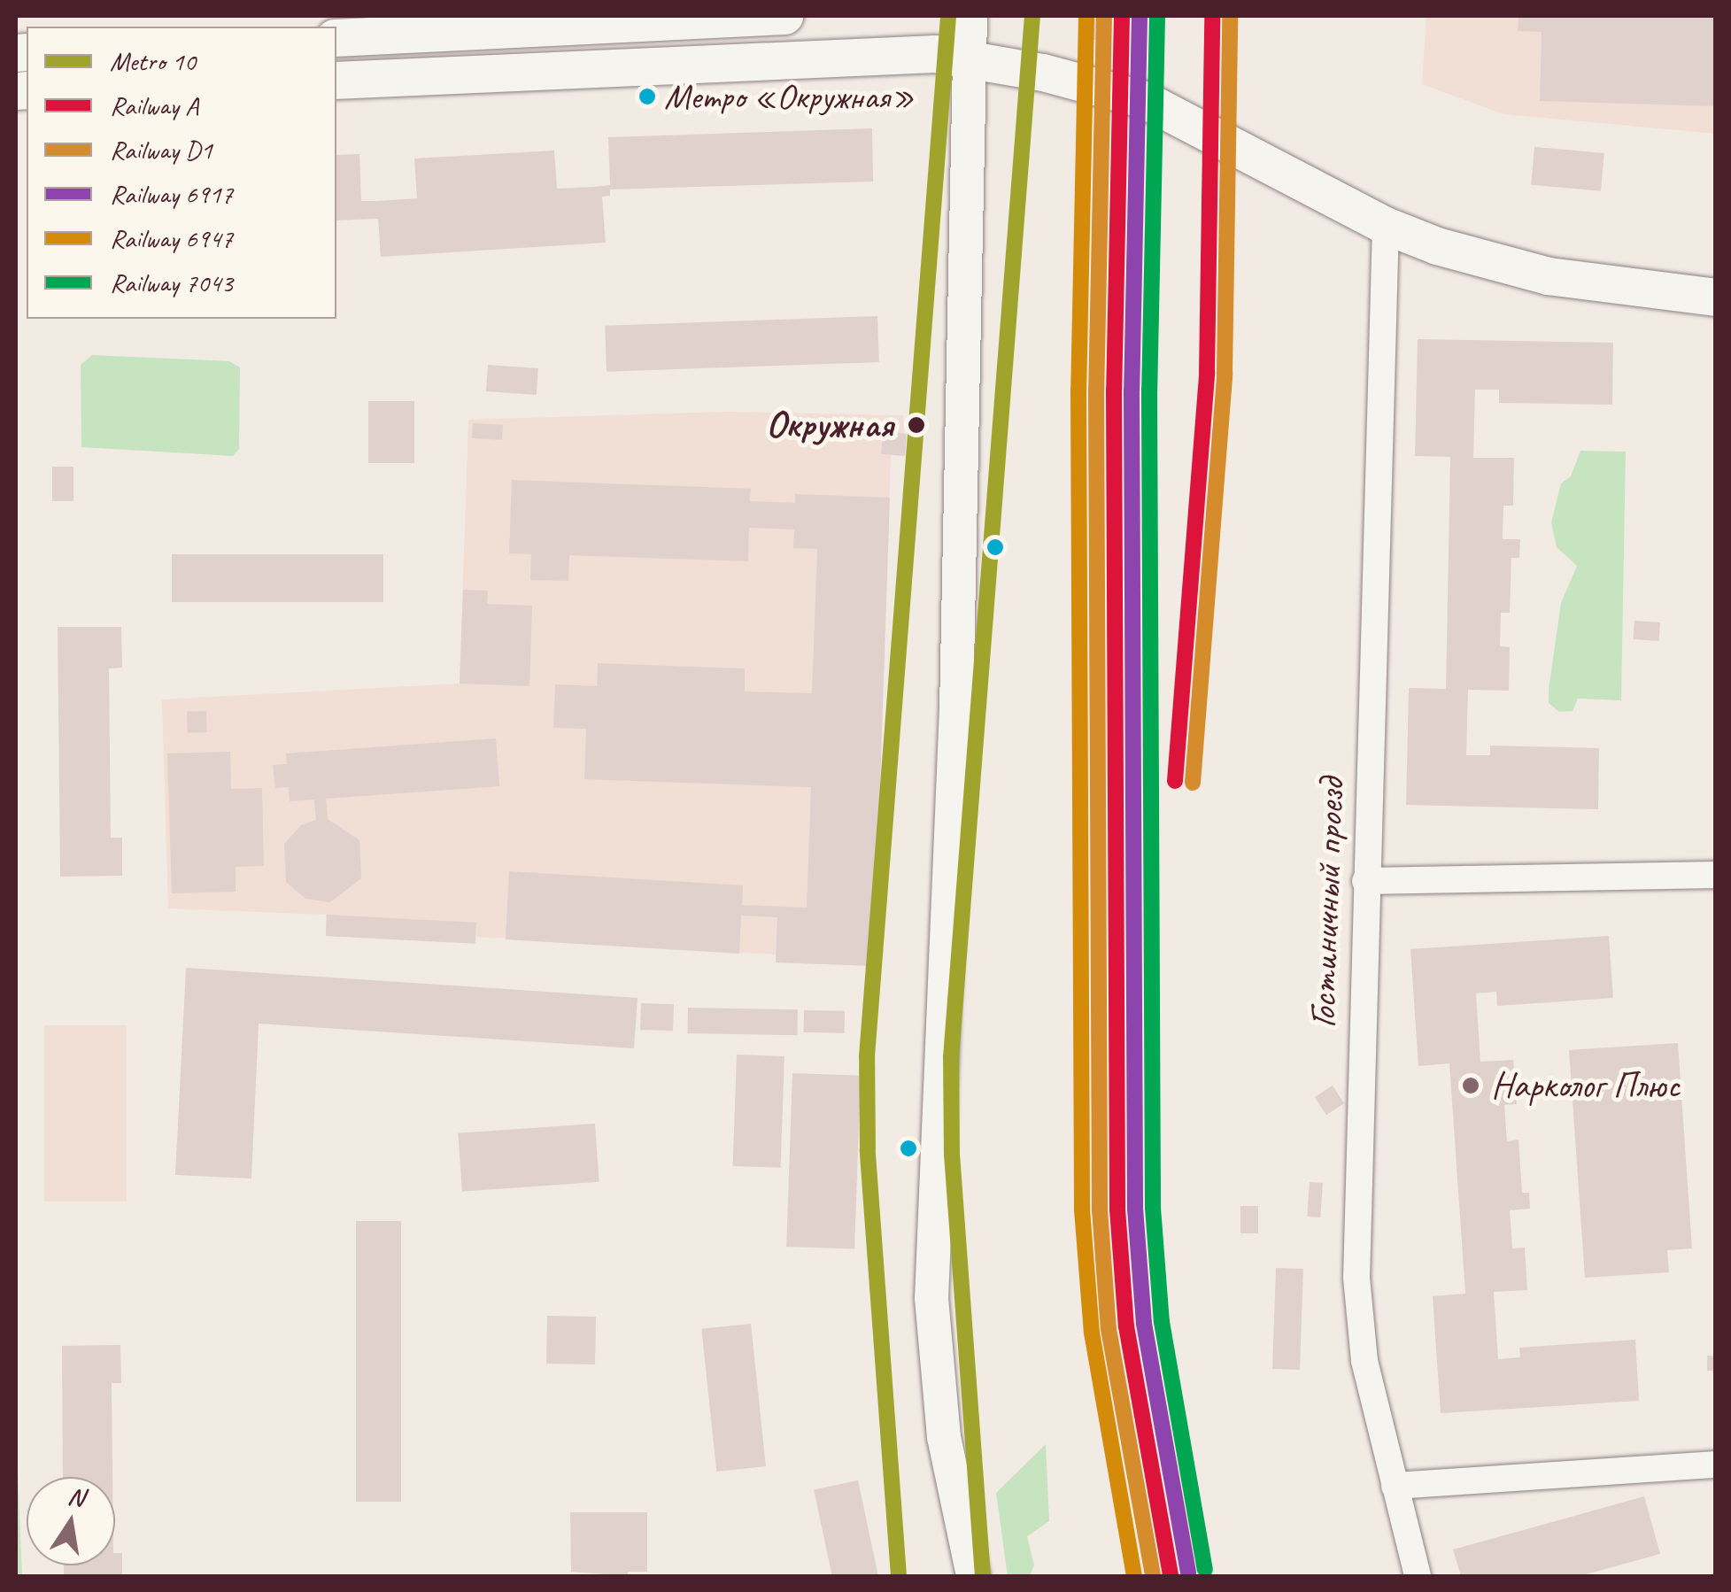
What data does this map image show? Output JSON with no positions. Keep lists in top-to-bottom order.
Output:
{
  "streets": {
    "street": ["Гостиничный проезд"]
  },
  "places": ["Метро «Окружная»", "Окружная", "Нарколог Плюс"],
  "lines": [
    "metro line 10",
    "rail line A",
    "rail line D1",
    "rail line 6917",
    "rail line 6947",
    "rail line 7043"
  ],
  "legend": [
    "Metro 10",
    "Railway A",
    "Railway D1",
    "Railway 6917",
    "Railway 6947",
    "Railway 7043"
  ],
  "north": "top"
}
